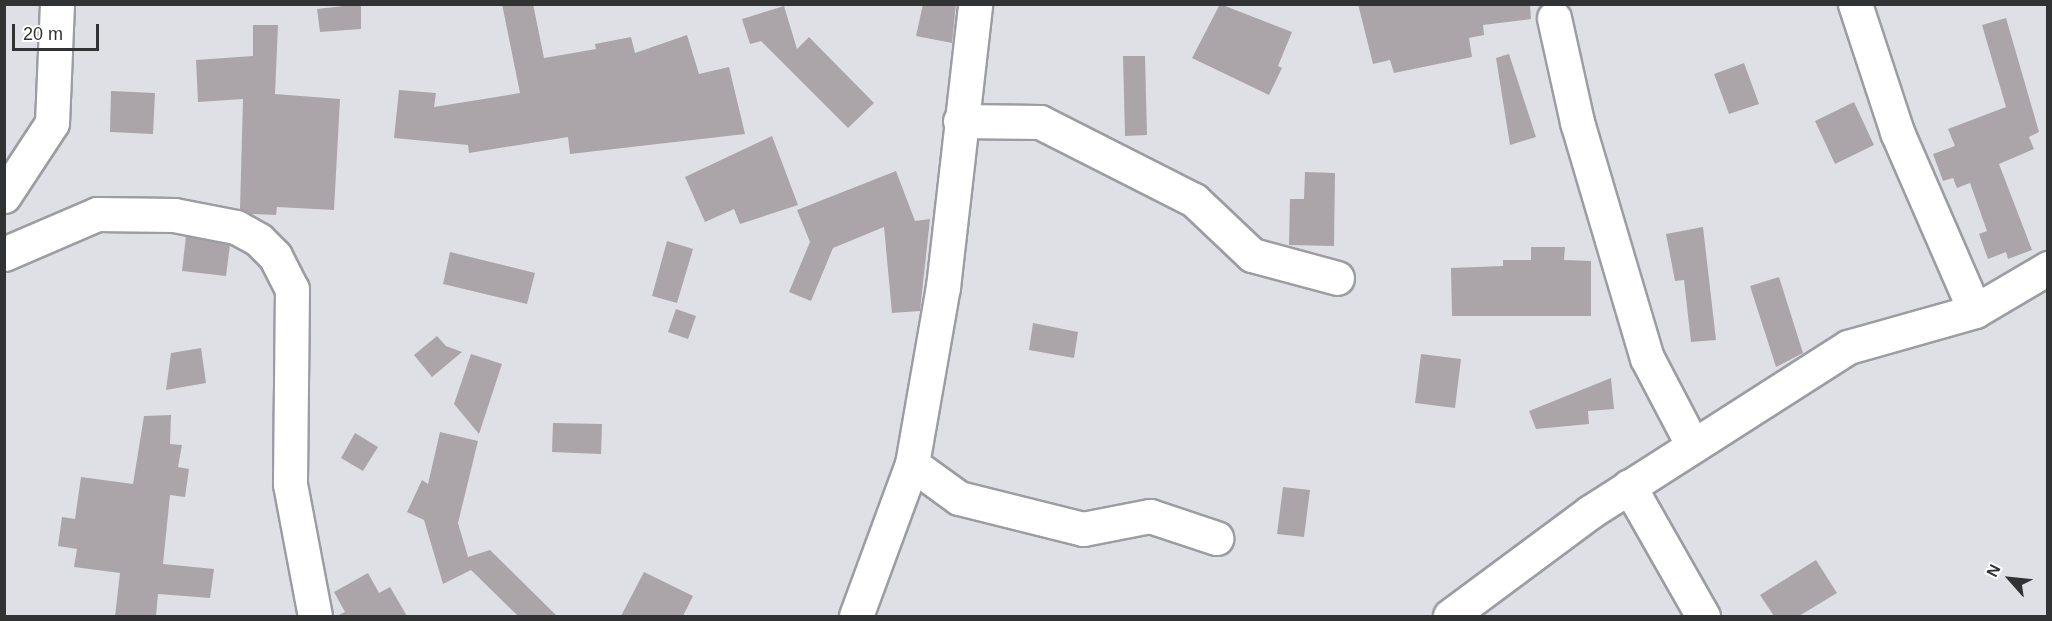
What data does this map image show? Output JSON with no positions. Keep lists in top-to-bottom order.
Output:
{
  "scale_bar": "20 m",
  "north": "top left"
}
